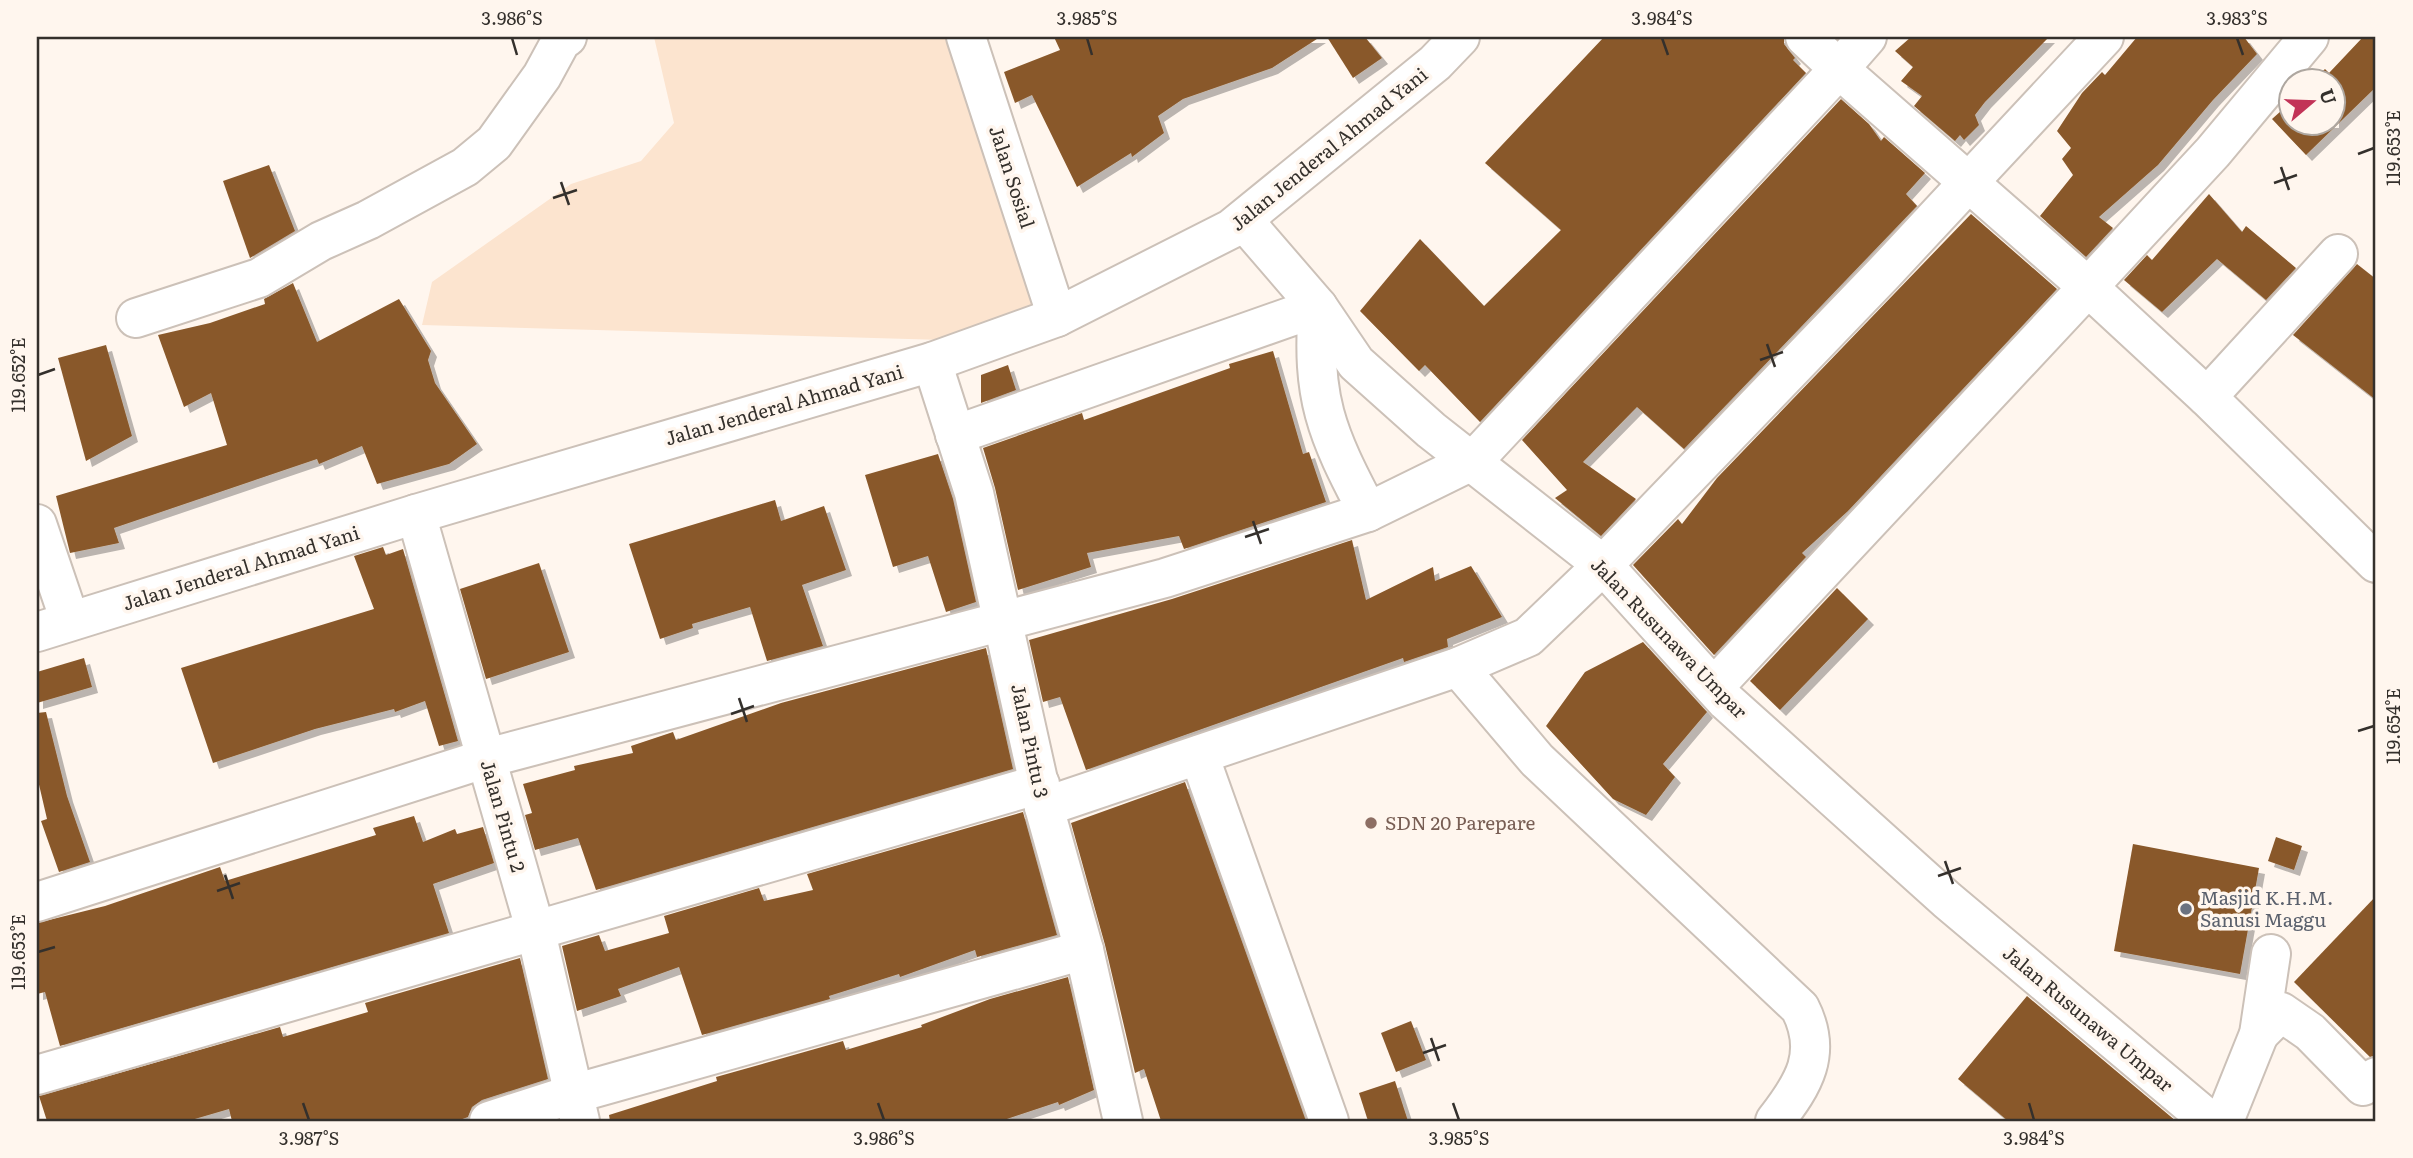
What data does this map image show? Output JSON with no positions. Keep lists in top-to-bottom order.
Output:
{
  "streets": {
    "main road": [
      "Jalan Jenderal Ahmad Yani",
      "Jalan Sosial",
      "Jalan Rusunawa Umpar",
      "Jalan Pintu 3",
      "Jalan Pintu 2"
    ]
  },
  "crossings": [
    ["Jalan Jenderal Ahmad Yani", "Jalan Sosial"],
    ["Jalan Jenderal Ahmad Yani", "Jalan Rusunawa Umpar"],
    ["Jalan Jenderal Ahmad Yani", "Jalan Pintu 3"],
    ["Jalan Jenderal Ahmad Yani", "Jalan Pintu 2"]
  ],
  "places": ["SDN 20 Parepare", "Masjid K.H.M. Sanusi Maggu"],
  "north": "right",
  "coordinates": [
    "3.986°S",
    "3.985°S",
    "3.984°S",
    "3.983°S",
    "119.653°E",
    "119.652°E",
    "119.654°E",
    "3.987°S"
  ]
}
